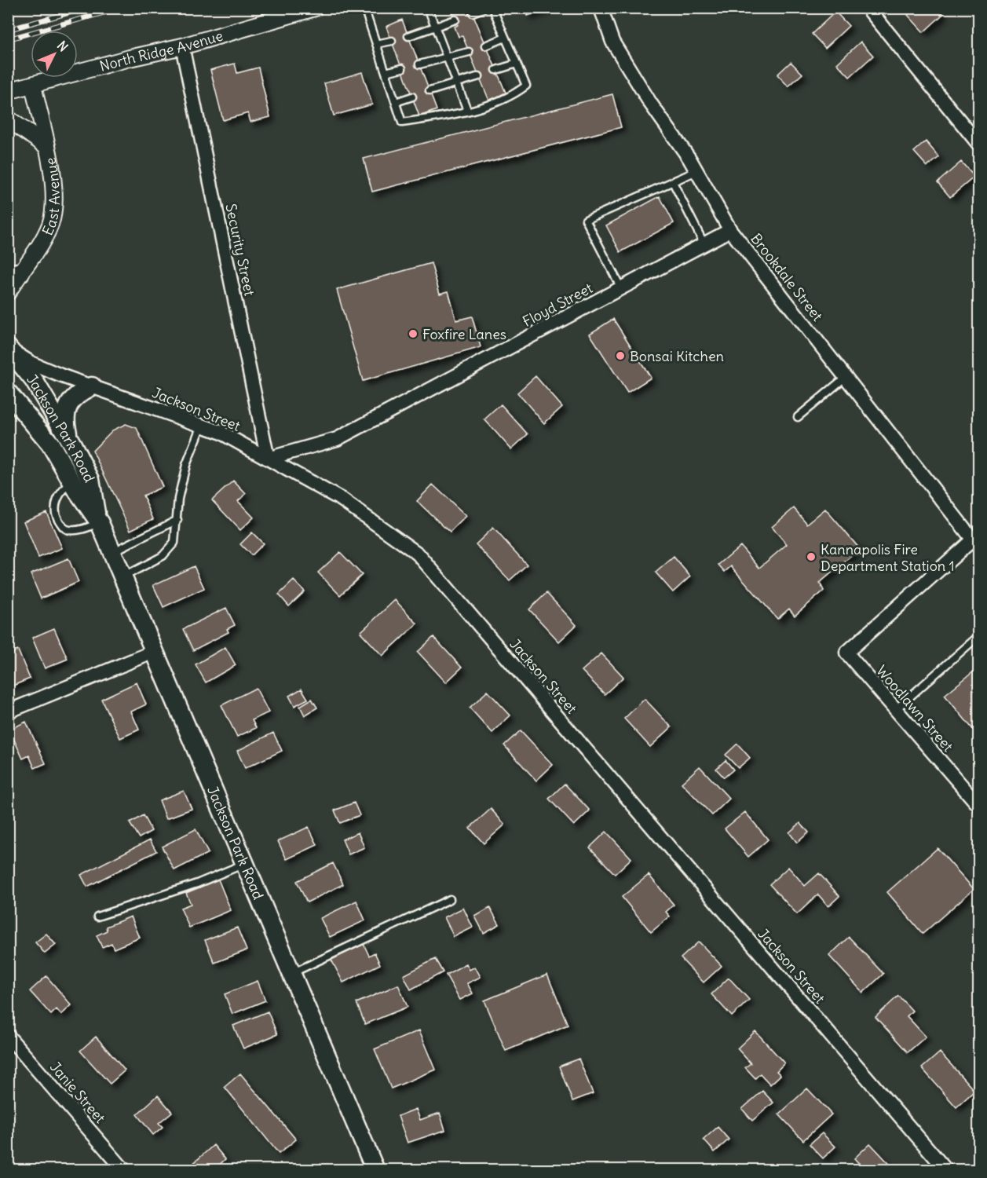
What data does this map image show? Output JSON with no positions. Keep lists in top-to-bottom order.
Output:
{
  "streets": {
    "main road": ["Jackson Park Road"],
    "street": [
      "North Ridge Avenue",
      "East Avenue",
      "Security Street",
      "Brookdale Street",
      "Floyd Street",
      "Jackson Street",
      "Woodlawn Street",
      "Janie Street"
    ]
  },
  "crossings": [
    ["North Ridge Avenue", "East Avenue"],
    ["North Ridge Avenue", "Security Street"],
    ["Security Street", "Floyd Street"],
    ["Security Street", "Jackson Street"],
    ["Brookdale Street", "Floyd Street"],
    ["Brookdale Street", "Woodlawn Street"],
    ["Floyd Street", "Jackson Street"],
    ["Jackson Street", "Jackson Park Road"]
  ],
  "places": ["Foxfire Lanes", "Bonsai Kitchen", "Kannapolis Fire Department Station 1"],
  "north": "top right"
}
